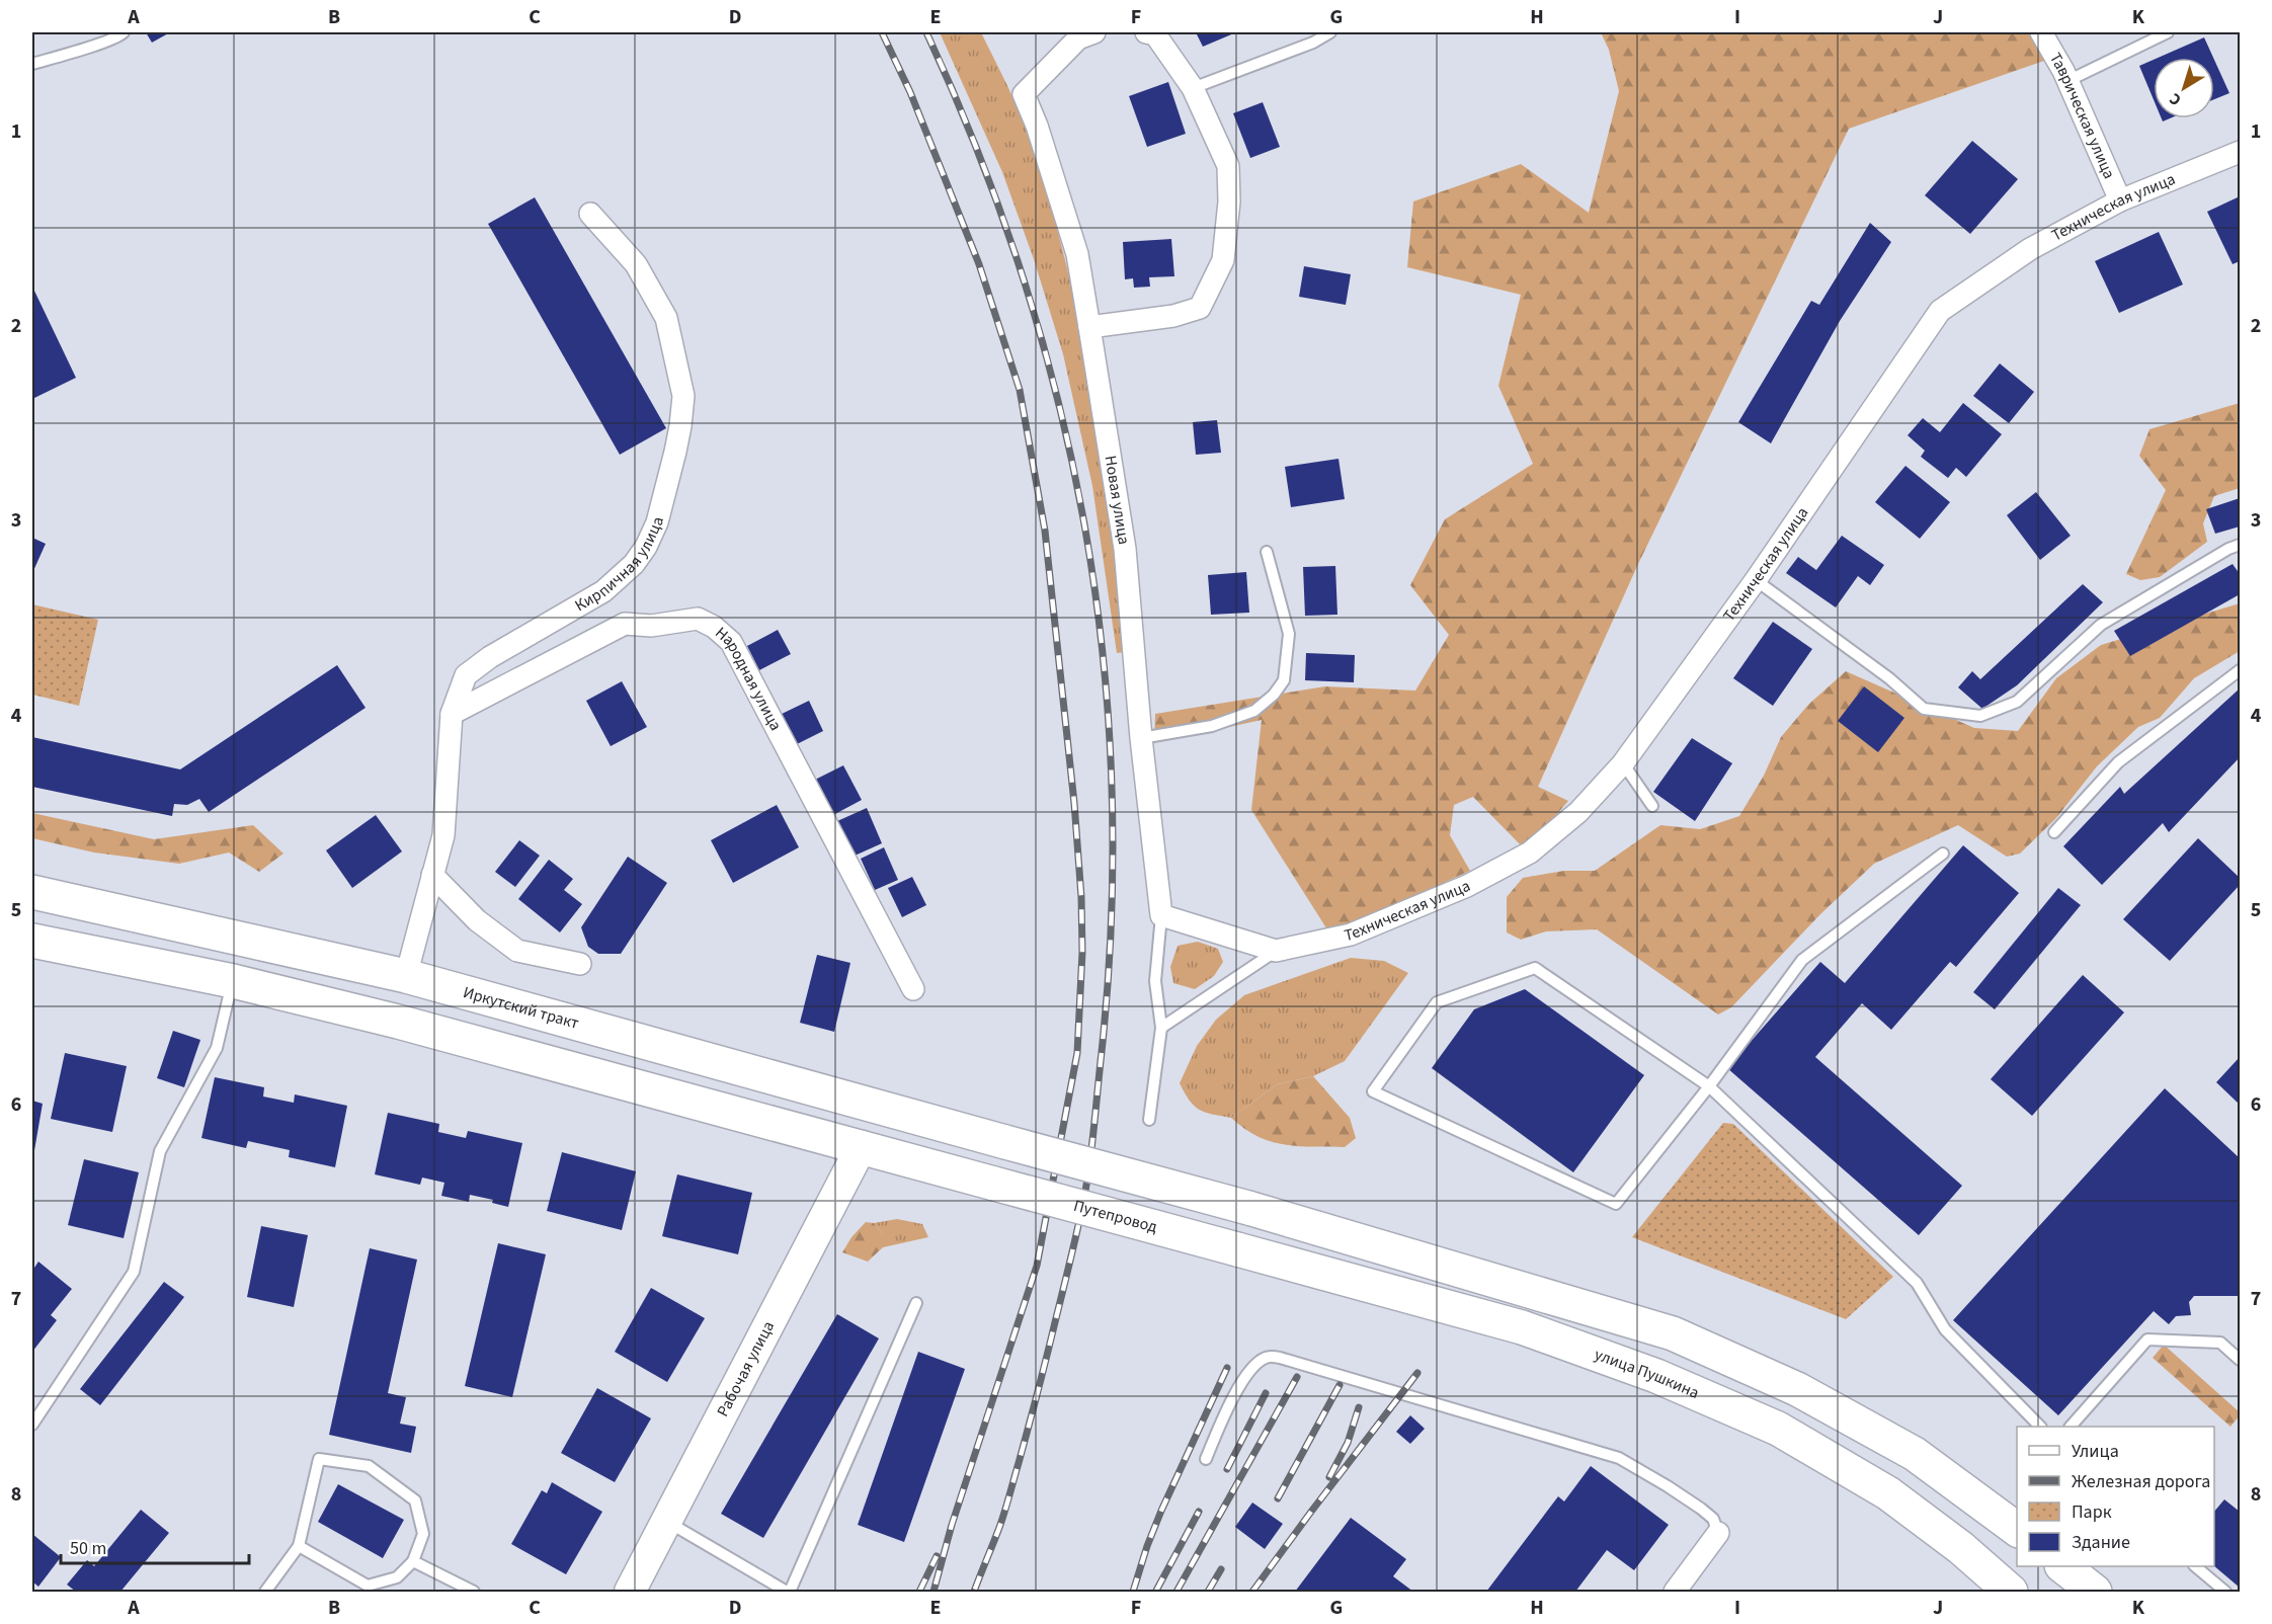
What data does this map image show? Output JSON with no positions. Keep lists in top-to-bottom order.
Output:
{
  "streets": {
    "main road": ["Иркутский тракт", "Путепровод", "улица Пушкина"],
    "street": [
      "Таврическая улица",
      "Техническая улица",
      "Новая улица",
      "Кирпичная улица",
      "Народная улица",
      "Рабочая улица"
    ]
  },
  "crossings": [
    ["Таврическая улица", "Техническая улица"],
    ["Кирпичная улица", "Народная улица"],
    ["Кирпичная улица", "Иркутский тракт"],
    ["Путепровод", "Рабочая улица"],
    ["Путепровод", "улица Пушкина"]
  ],
  "legend": [
    "Улица",
    "Железная дорога",
    "Парк",
    "Здание"
  ],
  "scale_bar": "50 m",
  "north": "bottom left",
  "grid": {
    "columns": [
      "A",
      "B",
      "C",
      "D",
      "E",
      "F",
      "G",
      "H",
      "I",
      "J",
      "K"
    ],
    "rows": [
      "1",
      "2",
      "3",
      "4",
      "5",
      "6",
      "7",
      "8"
    ]
  }
}
